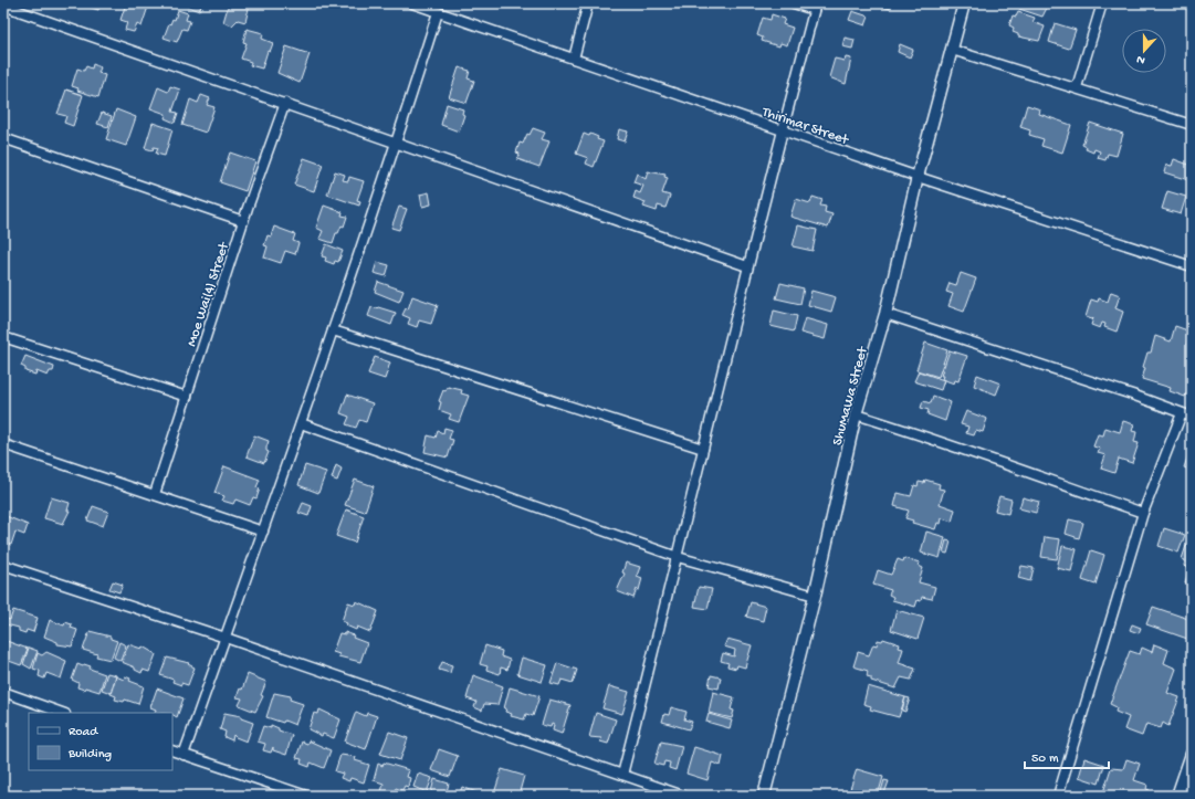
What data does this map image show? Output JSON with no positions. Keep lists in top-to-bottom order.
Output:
{
  "streets": {
    "street": ["Thirimar Street", "Moe Wai(4) Street", "ShuMaWa Street"]
  },
  "crossings": [
    ["Thirimar Street", "ShuMaWa Street"]
  ],
  "legend": ["Road", "Building"],
  "scale_bar": "50 m",
  "north": "bottom"
}
